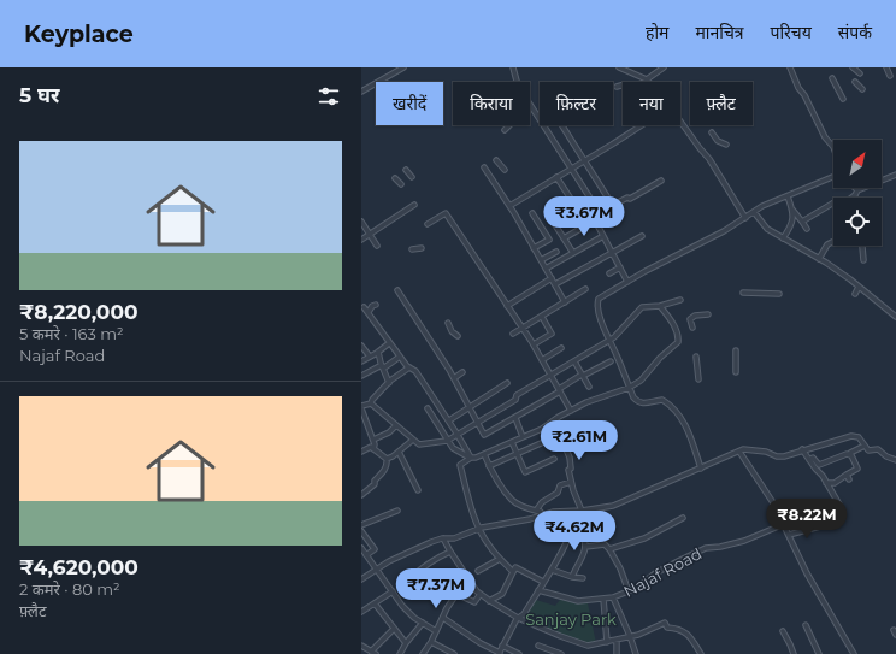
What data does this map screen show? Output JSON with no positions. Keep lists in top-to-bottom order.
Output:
{
  "streets": {
    "street": ["Najaf Road"]
  },
  "parks": ["Sanjay Park"],
  "north": "top right",
  "page": {
    "header": "Keyplace",
    "nav": [
      "होम",
      "मानचित्र",
      "परिचय",
      "संपर्क"
    ],
    "heading": "5 घर",
    "chip": [
      "खरीदें",
      "किराया",
      "फ़िल्टर",
      "नया",
      "फ़्लैट"
    ],
    "list": [
      {
        "name": "₹8,220,000",
        "note": "5 कमरे · 163 m² · Najaf Road"
      },
      {
        "name": "₹4,620,000",
        "note": "2 कमरे · 80 m² · फ़्लैट"
      }
    ],
    "price": [
      "₹3.67M",
      "₹2.61M",
      "₹8.22M",
      "₹4.62M",
      "₹7.37M"
    ]
  }
}
